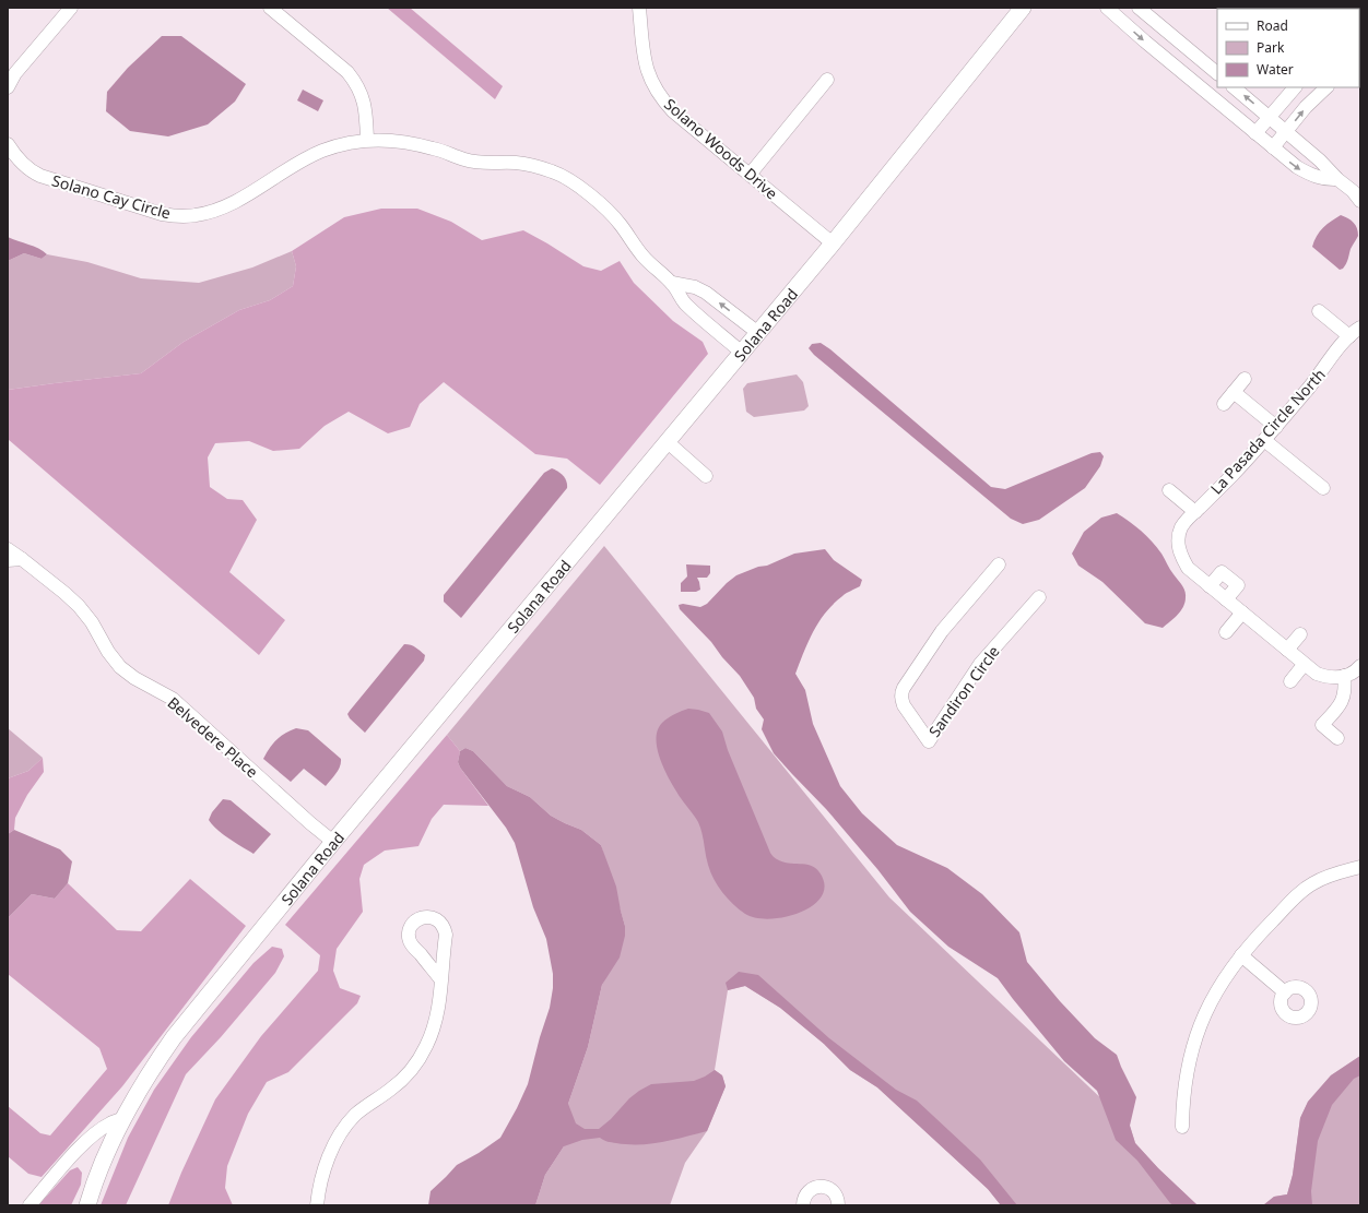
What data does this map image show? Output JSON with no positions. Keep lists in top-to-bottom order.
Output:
{
  "streets": {
    "street": [
      "Solano Woods Drive",
      "Solano Cay Circle",
      "Solana Road",
      "La Pasada Circle North",
      "Sandiron Circle",
      "Belvedere Place"
    ]
  },
  "crossings": [
    ["Solano Woods Drive", "Solana Road"],
    ["Solano Cay Circle", "Solana Road"],
    ["Solana Road", "Belvedere Place"]
  ],
  "legend": ["Road", "Park", "Water"]
}
